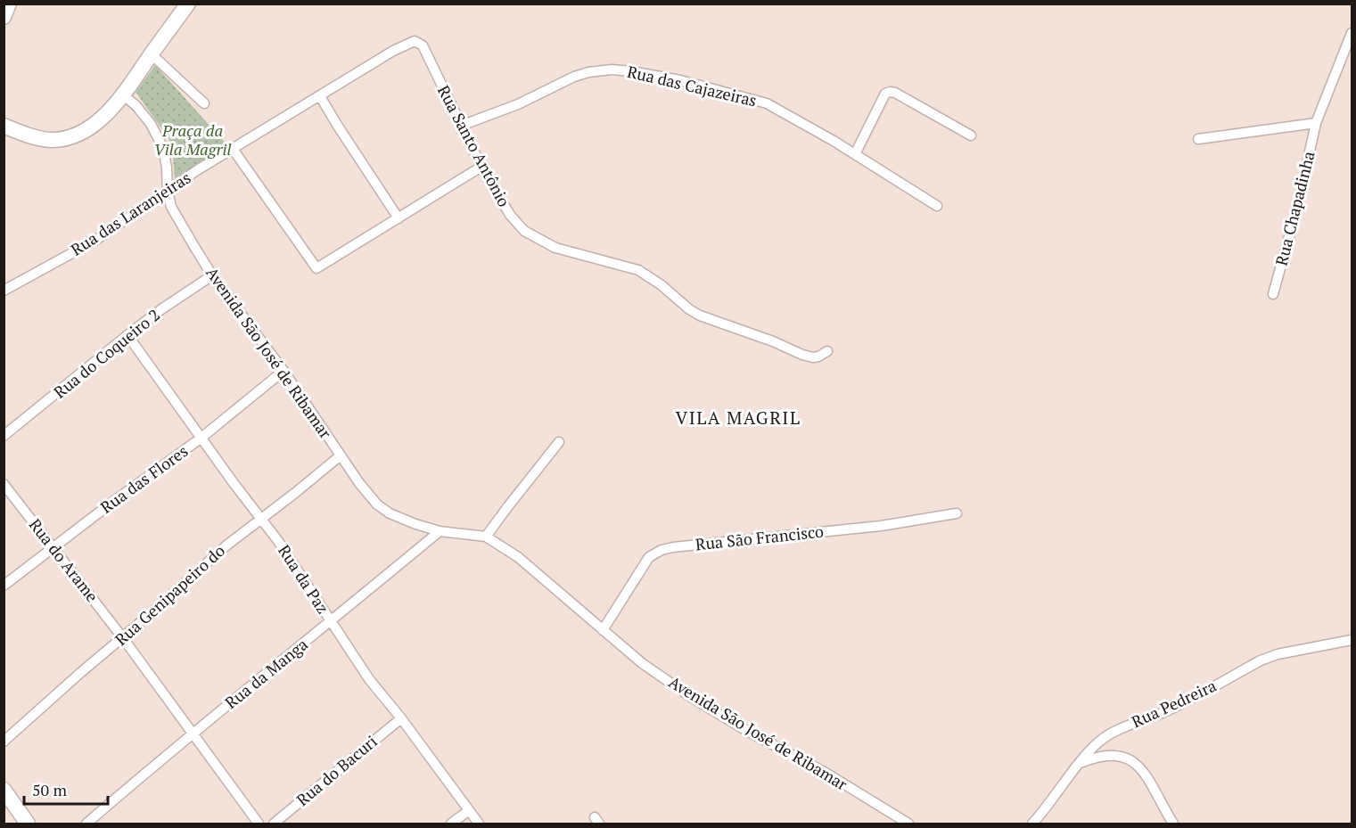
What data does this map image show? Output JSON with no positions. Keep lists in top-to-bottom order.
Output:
{
  "streets": {
    "street": [
      "Rua das Cajazeiras",
      "Rua Santo Antônio",
      "Rua Chapadinha",
      "Rua das Laranjeiras",
      "Avenida São José de Ribamar",
      "Rua do Coqueiro 2",
      "Rua das Flores",
      "Rua São Francisco",
      "Rua do Arame",
      "Rua da Paz",
      "Rua Genipapeiro do",
      "Rua da Manga",
      "Rua Pedreira",
      "Rua do Bacuri"
    ]
  },
  "crossings": [
    ["Rua das Cajazeiras", "Rua Santo Antônio"],
    ["Rua Santo Antônio", "Rua das Laranjeiras"],
    ["Rua das Laranjeiras", "Avenida São José de Ribamar"],
    ["Avenida São José de Ribamar", "Rua do Coqueiro 2"],
    ["Avenida São José de Ribamar", "Rua das Flores"],
    ["Avenida São José de Ribamar", "Rua São Francisco"],
    ["Avenida São José de Ribamar", "Rua Genipapeiro do"],
    ["Avenida São José de Ribamar", "Rua da Manga"],
    ["Rua do Coqueiro 2", "Rua da Paz"],
    ["Rua das Flores", "Rua do Arame"],
    ["Rua das Flores", "Rua da Paz"],
    ["Rua do Arame", "Rua Genipapeiro do"],
    ["Rua da Paz", "Rua Genipapeiro do"],
    ["Rua da Paz", "Rua da Manga"],
    ["Rua da Paz", "Rua do Bacuri"]
  ],
  "districts": ["VILA MAGRIL"],
  "parks": ["Praça da Vila Magril"],
  "scale_bar": "50 m"
}
